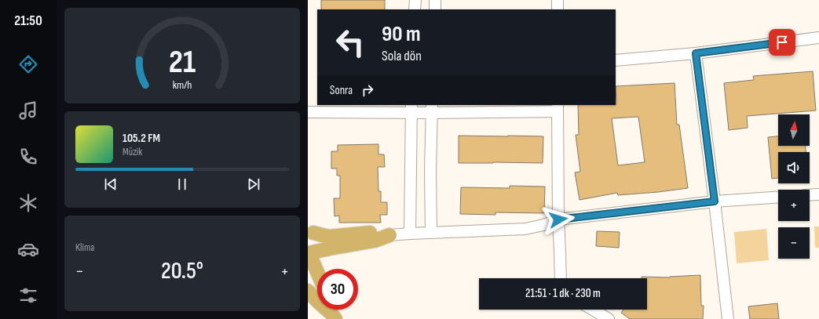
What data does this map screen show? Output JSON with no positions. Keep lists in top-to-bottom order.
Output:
{
  "north": "top",
  "page": {
    "tabs": "21:50",
    "turn": ["90 m", "Sola dön"],
    "then": "Sonra",
    "map_buttons": ["+", "−"],
    "song": ["105.2 FM", "Müzik"],
    "tile": "Klima",
    "heat": ["−", "20.5°", "+"],
    "limit": "30",
    "trip": "21:51 · 1 dk · 230 m",
    "gauge": ["21", "km/h"]
  }
}
